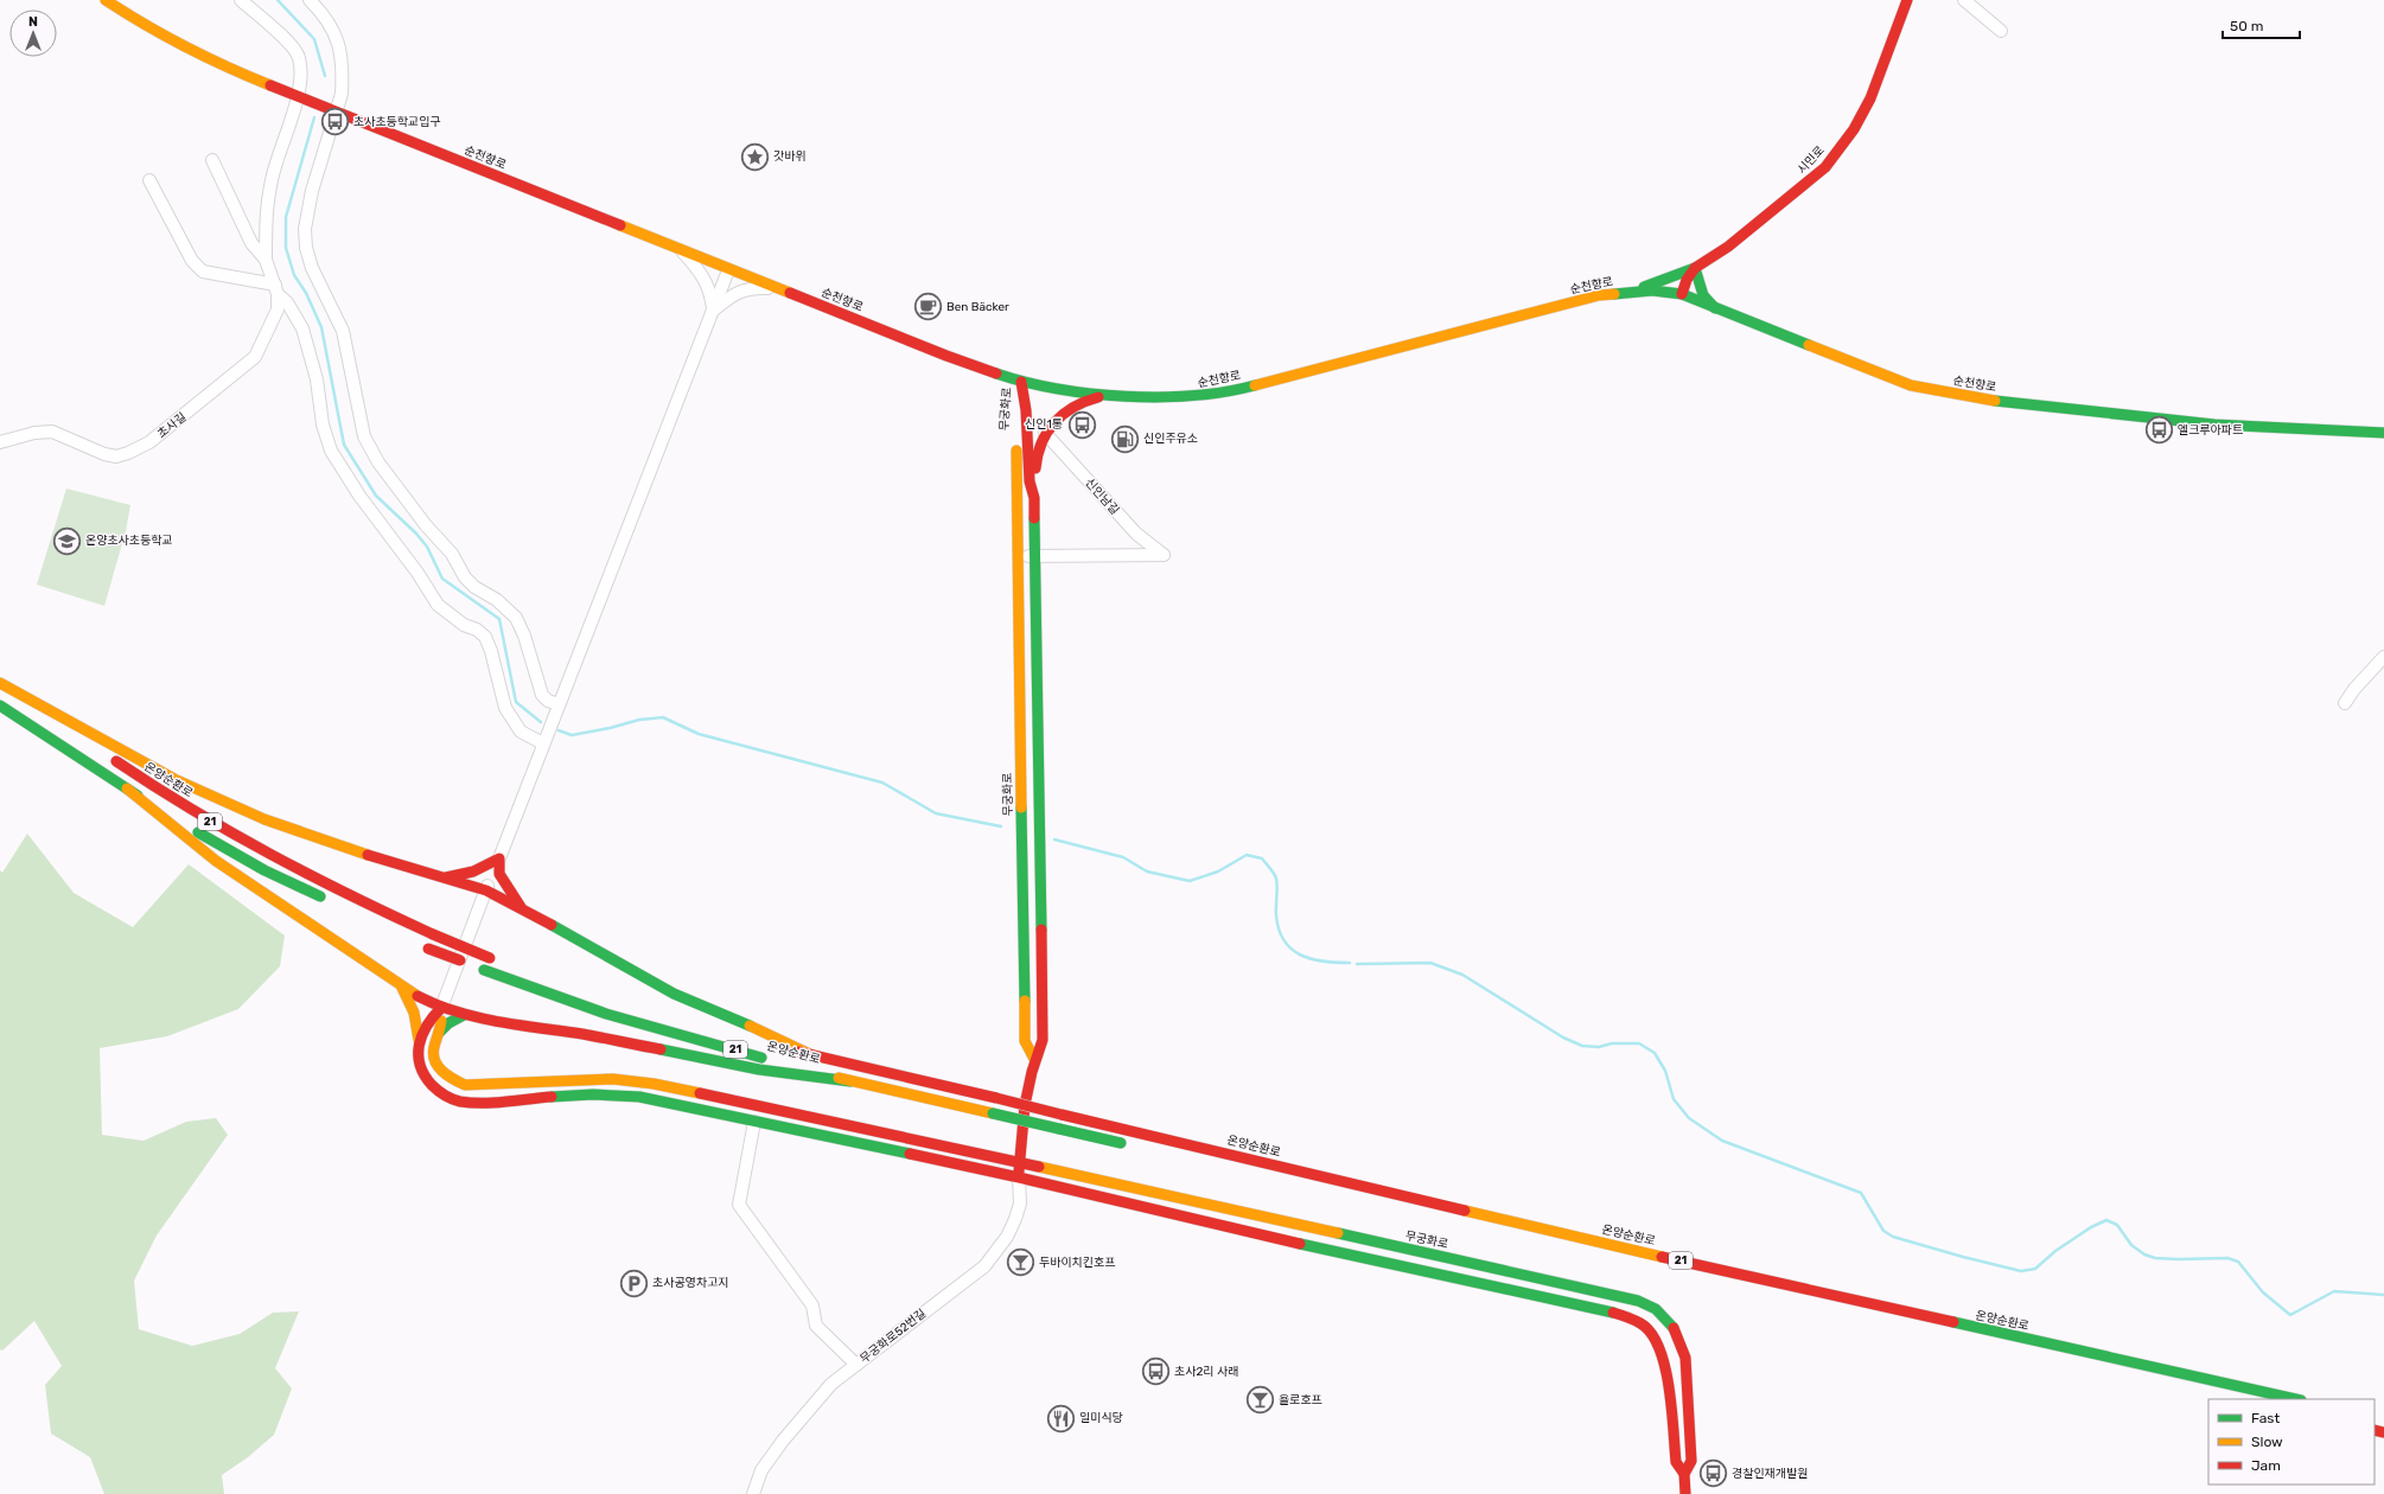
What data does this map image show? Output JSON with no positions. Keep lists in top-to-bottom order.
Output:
{
  "streets": {
    "main road": [
      "순천향로",
      "시민로",
      "무궁화로",
      "온양순환로",
      "21"
    ],
    "street": ["초사길", "신인남길", "무궁화로52번길"]
  },
  "crossings": [
    ["순천향로", "시민로"],
    ["순천향로", "무궁화로"],
    ["무궁화로", "신인남길"],
    ["무궁화로", "무궁화로52번길"]
  ],
  "places": {
    "bus stop": [
      "초사초등학교입구",
      "신인1통",
      "엘크루아파트",
      "초사2리 사래",
      "경찰인재개발원"
    ],
    "place": ["갓바위"],
    "cafe": ["Ben Bäcker"],
    "fuel station": ["신인주유소"],
    "school or university": ["온양초사초등학교"],
    "bar": ["두바이치킨호프", "욜로호프"],
    "parking": ["초사공영차고지"],
    "restaurant": ["일미식당"]
  },
  "legend": ["Fast", "Slow", "Jam"],
  "scale_bar": "50 m",
  "north": "top"
}
